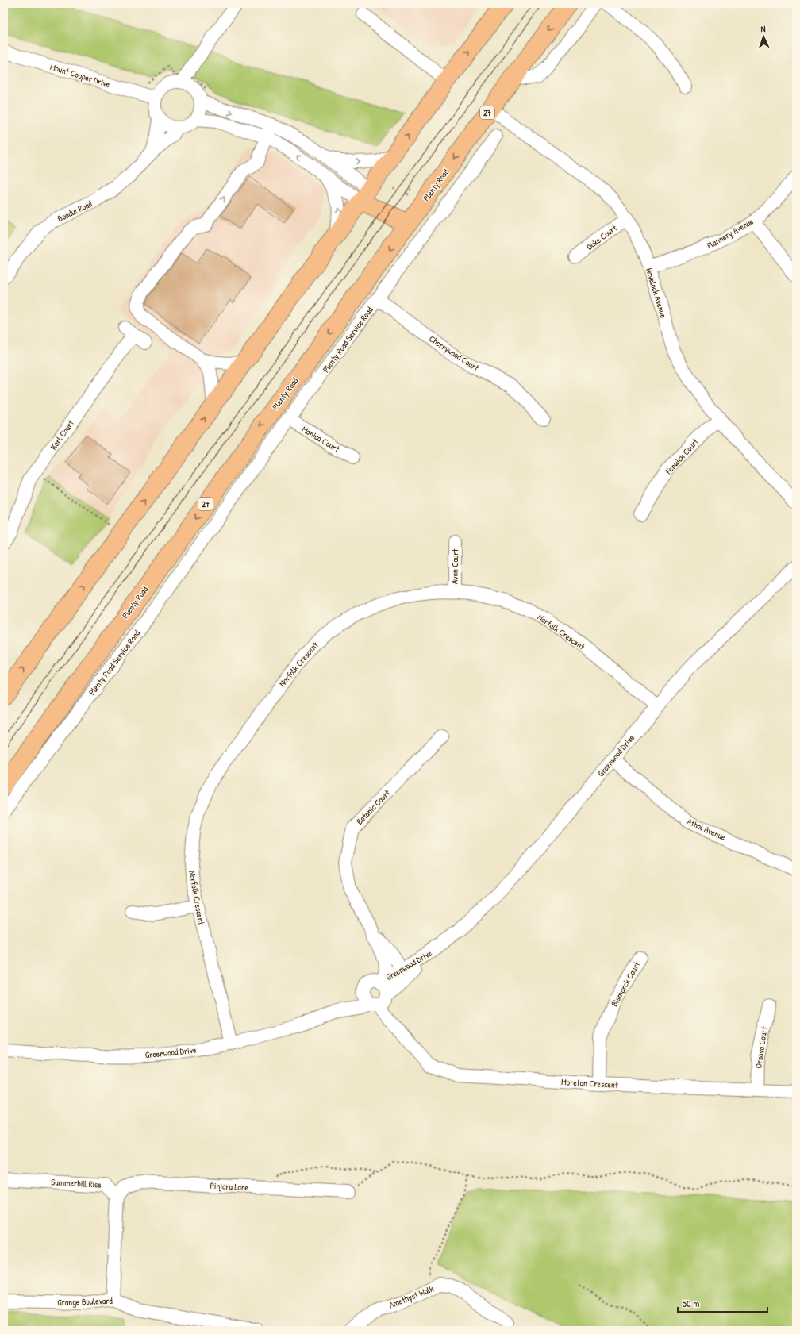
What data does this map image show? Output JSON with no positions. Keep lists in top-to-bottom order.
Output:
{
  "streets": {
    "highway": ["27", "Plenty Road"],
    "street": [
      "Mount Cooper Drive",
      "Boadle Road",
      "Flannery Avenue",
      "Duke Court",
      "Havelock Avenue",
      "Plenty Road Service Road",
      "Cherrywood Court",
      "Karl Court",
      "Monica Court",
      "Fenwick Court",
      "Avon Court",
      "Norfolk Crescent",
      "Greenwood Drive",
      "Botanic Court",
      "Athol Avenue",
      "Bismarck Court",
      "Orsova Court",
      "Moreton Crescent",
      "Summerhill Rise",
      "Pinjara Lane",
      "Amethyst Walk",
      "Grange Boulevard"
    ]
  },
  "crossings": [
    ["Mount Cooper Drive", "Boadle Road"],
    ["Plenty Road", "Havelock Avenue"],
    ["Flannery Avenue", "Havelock Avenue"],
    ["Duke Court", "Havelock Avenue"],
    ["Havelock Avenue", "Fenwick Court"],
    ["Plenty Road Service Road", "Cherrywood Court"],
    ["Plenty Road Service Road", "Monica Court"],
    ["Avon Court", "Norfolk Crescent"],
    ["Norfolk Crescent", "Greenwood Drive"],
    ["Greenwood Drive", "Botanic Court"],
    ["Greenwood Drive", "Athol Avenue"],
    ["Greenwood Drive", "Moreton Crescent"],
    ["Botanic Court", "Moreton Crescent"],
    ["Bismarck Court", "Moreton Crescent"],
    ["Orsova Court", "Moreton Crescent"],
    ["Summerhill Rise", "Pinjara Lane"]
  ],
  "scale_bar": "50 m",
  "north": "top"
}
